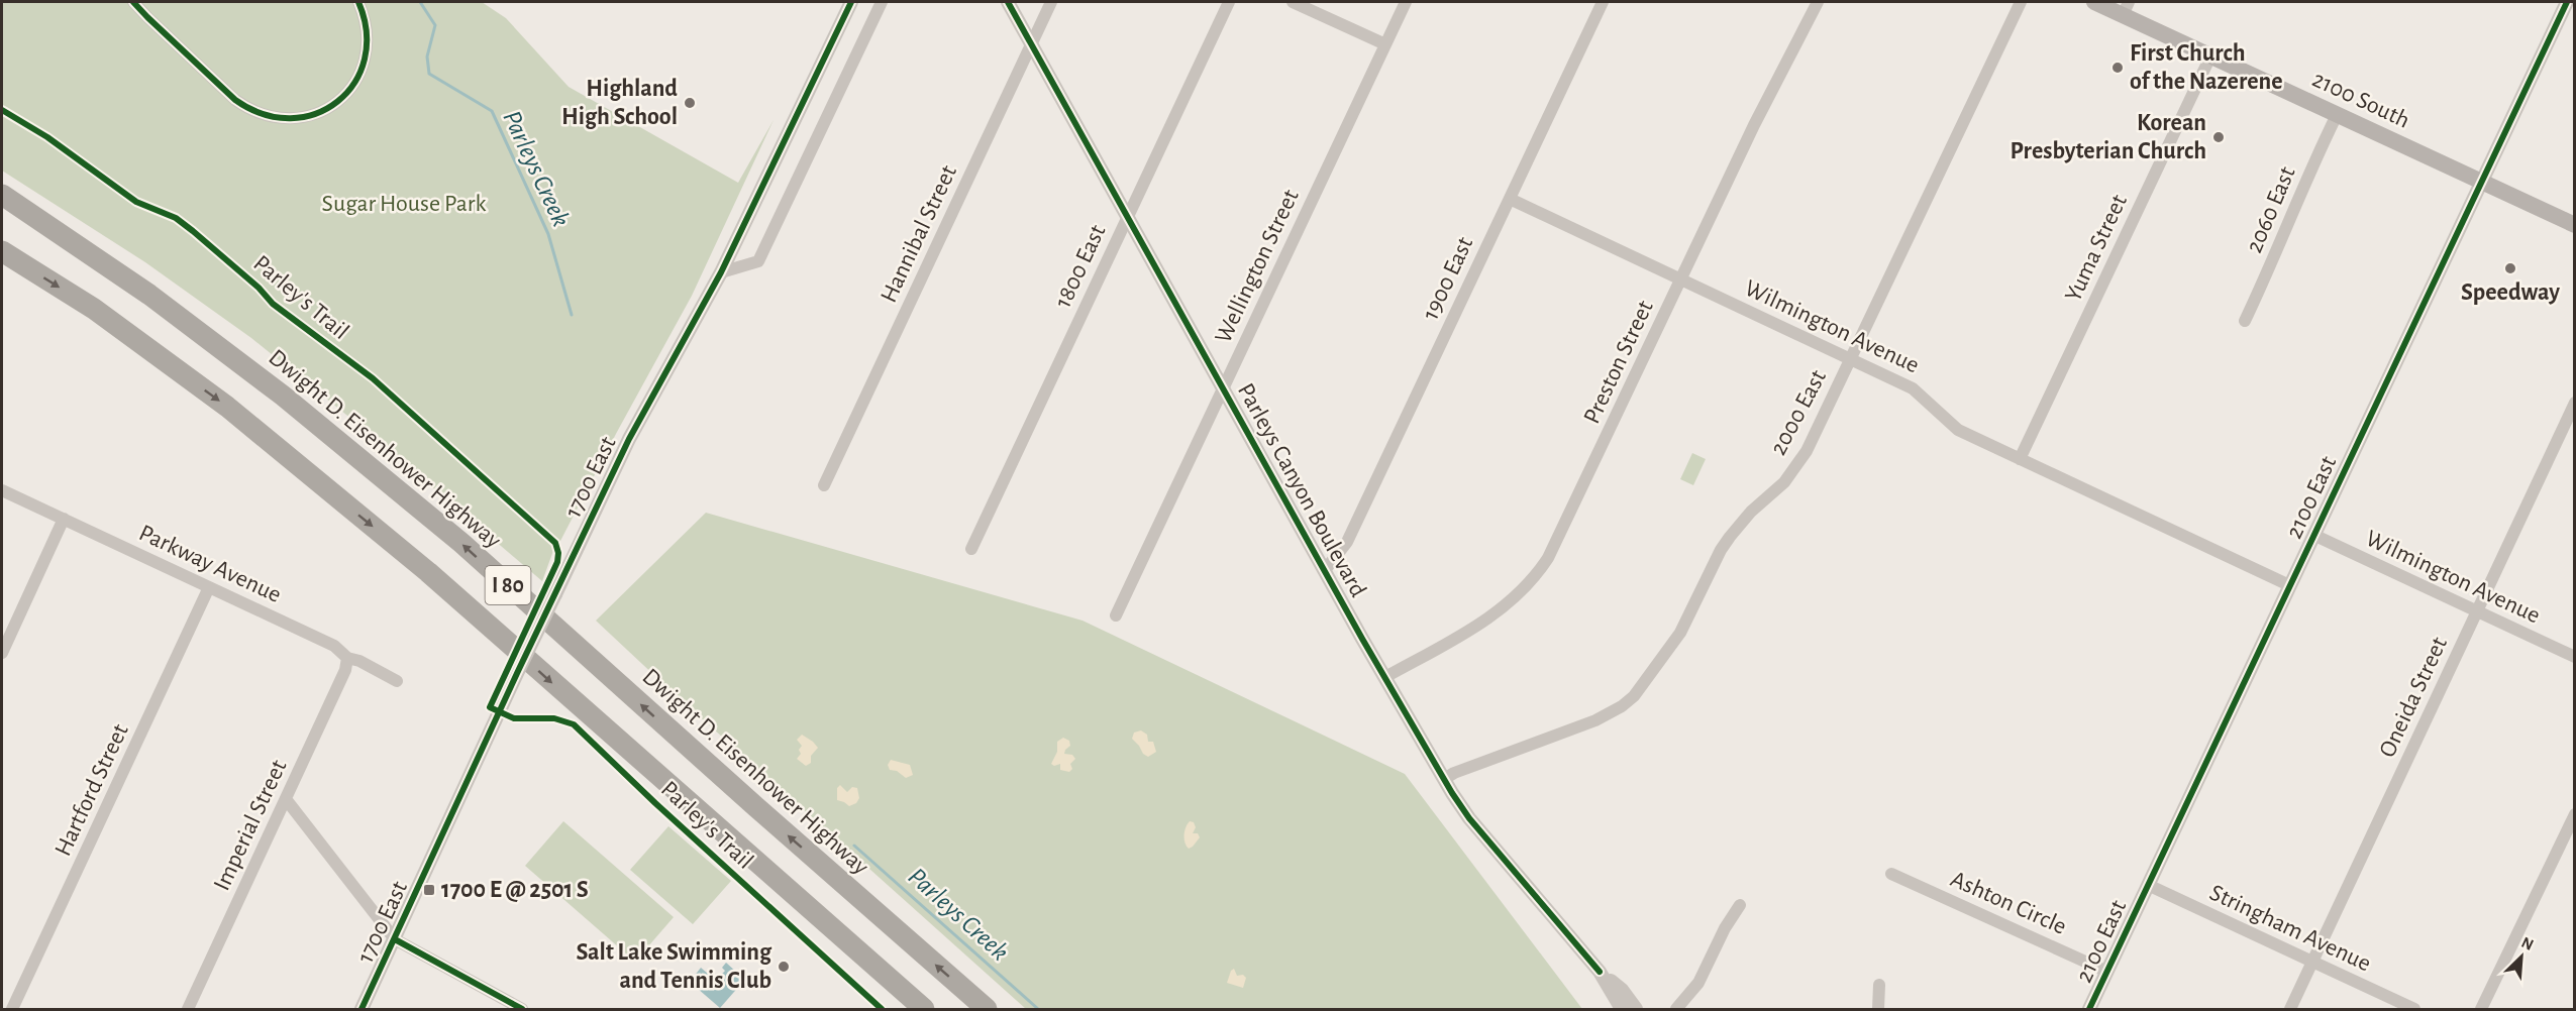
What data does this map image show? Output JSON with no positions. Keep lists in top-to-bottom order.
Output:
{
  "streets": {
    "highway": ["Dwight D. Eisenhower Highway", "I 80"],
    "main road": ["2100 South"],
    "street": [
      "2060 East",
      "Hannibal Street",
      "Yuma Street",
      "1800 East",
      "Wellington Street",
      "1900 East",
      "Wilmington Avenue",
      "Preston Street",
      "2000 East",
      "1700 East",
      "Parleys Canyon Boulevard",
      "2100 East",
      "Parkway Avenue",
      "Oneida Street",
      "Hartford Street",
      "Imperial Street",
      "Ashton Circle",
      "Stringham Avenue"
    ],
    "cycle path": ["Parley's Trail"]
  },
  "crossings": [
    ["2100 South", "2060 East"],
    ["2100 South", "Yuma Street"],
    ["2100 South", "2100 East"],
    ["Hannibal Street", "Parleys Canyon Boulevard"],
    ["Yuma Street", "Wilmington Avenue"],
    ["1800 East", "Parleys Canyon Boulevard"],
    ["Wellington Street", "Parleys Canyon Boulevard"],
    ["1900 East", "Wilmington Avenue"],
    ["1900 East", "Parleys Canyon Boulevard"],
    ["Wilmington Avenue", "Preston Street"],
    ["Wilmington Avenue", "2000 East"],
    ["Wilmington Avenue", "2100 East"],
    ["Wilmington Avenue", "Oneida Street"],
    ["Preston Street", "Parleys Canyon Boulevard"],
    ["2000 East", "Parleys Canyon Boulevard"],
    ["2100 East", "Ashton Circle"],
    ["2100 East", "Stringham Avenue"],
    ["Parkway Avenue", "Hartford Street"],
    ["Parkway Avenue", "Imperial Street"],
    ["Oneida Street", "Stringham Avenue"]
  ],
  "water": ["Parleys Creek"],
  "parks": ["Sugar House Park"],
  "places": {
    "other": [
      "First Church of the Nazerene",
      "Highland High School",
      "Korean Presbyterian Church",
      "Speedway",
      "Salt Lake Swimming and Tennis Club"
    ],
    "transit": ["1700 E @ 2501 S"]
  },
  "north": "top right"
}
